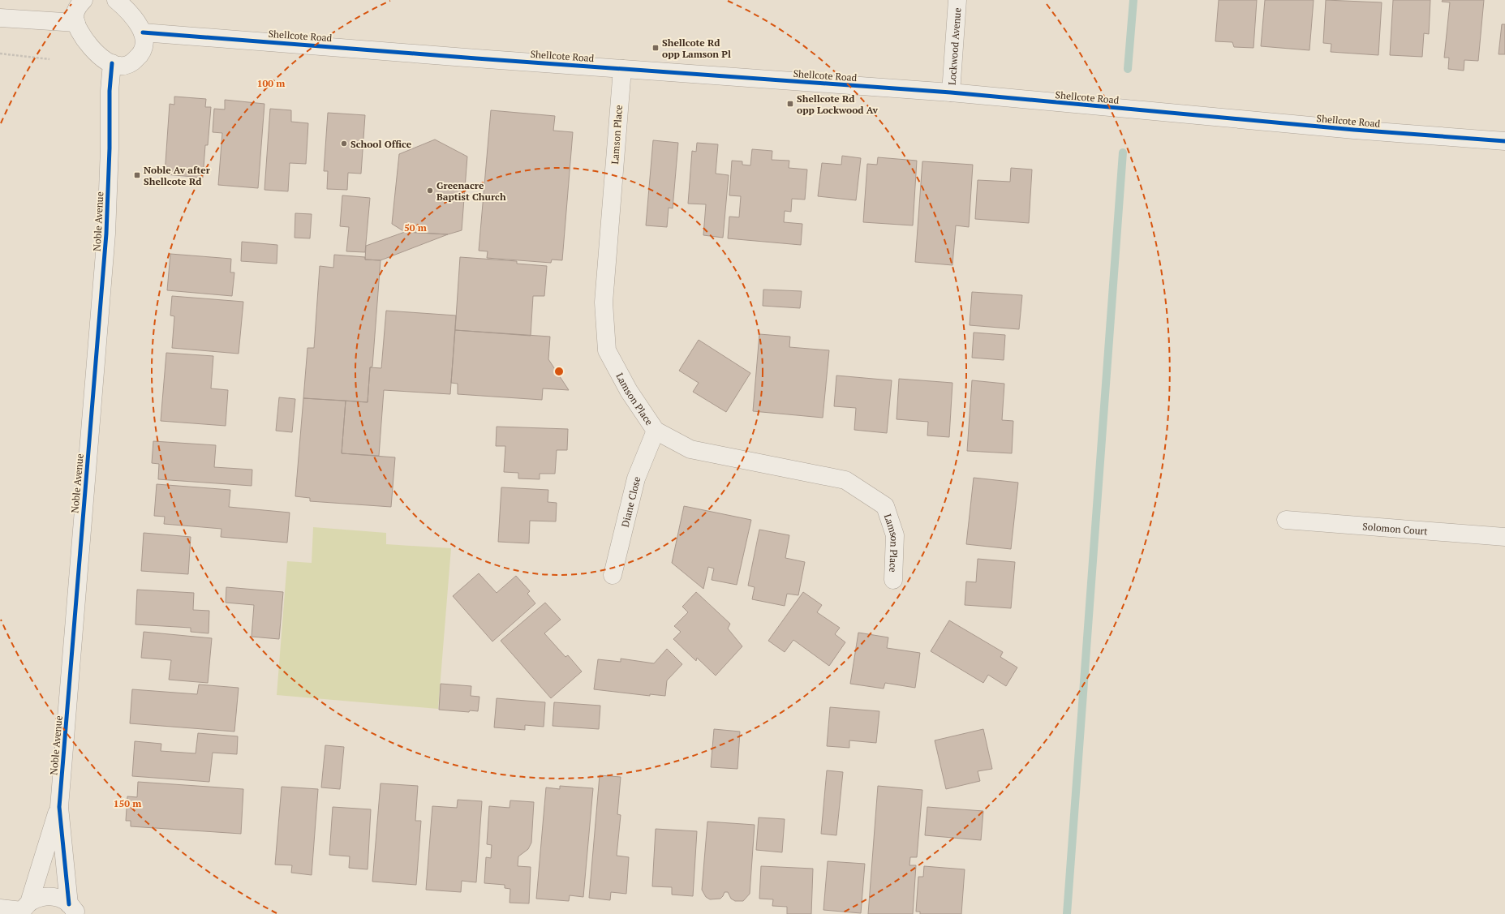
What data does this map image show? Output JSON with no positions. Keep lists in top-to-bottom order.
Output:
{
  "streets": {
    "street": [
      "Shellcote Road",
      "Lockwood Avenue",
      "Lamson Place",
      "Noble Avenue",
      "Diane Close",
      "Solomon Court"
    ]
  },
  "crossings": [
    ["Shellcote Road", "Lockwood Avenue"],
    ["Shellcote Road", "Lamson Place"],
    ["Lamson Place", "Diane Close"]
  ],
  "places": {
    "transit": ["Shellcote Rd opp Lamson Pl", "Shellcote Rd opp Lockwood Av", "Noble Av after Shellcote Rd"],
    "other": ["School Office", "Greenacre Baptist Church"]
  },
  "rings": ["100 m", "50 m", "150 m"]
}
